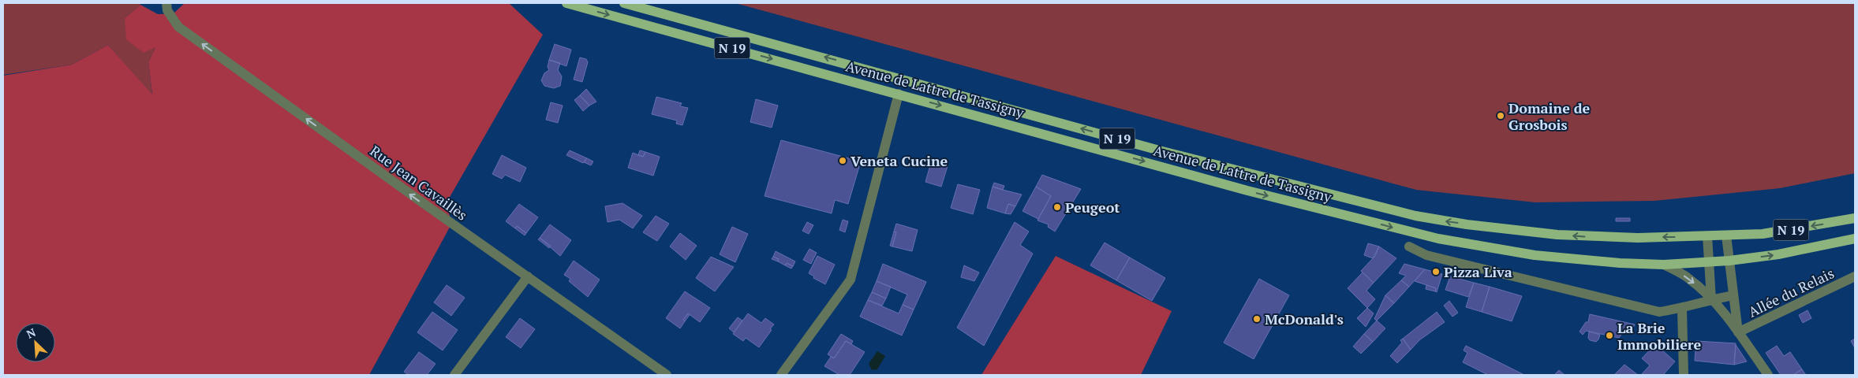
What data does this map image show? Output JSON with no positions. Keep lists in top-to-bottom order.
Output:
{
  "streets": {
    "main road": ["N 19", "Avenue de Lattre de Tassigny"],
    "street": ["Rue Jean Cavaillès", "Allée du Relais"]
  },
  "one_way": ["Rue Jean Cavaillès"],
  "places": [
    "Domaine de Grosbois",
    "Veneta Cucine",
    "Peugeot",
    "Pizza Liva",
    "McDonald's",
    "La Brie Immobiliere"
  ],
  "north": "top left"
}
